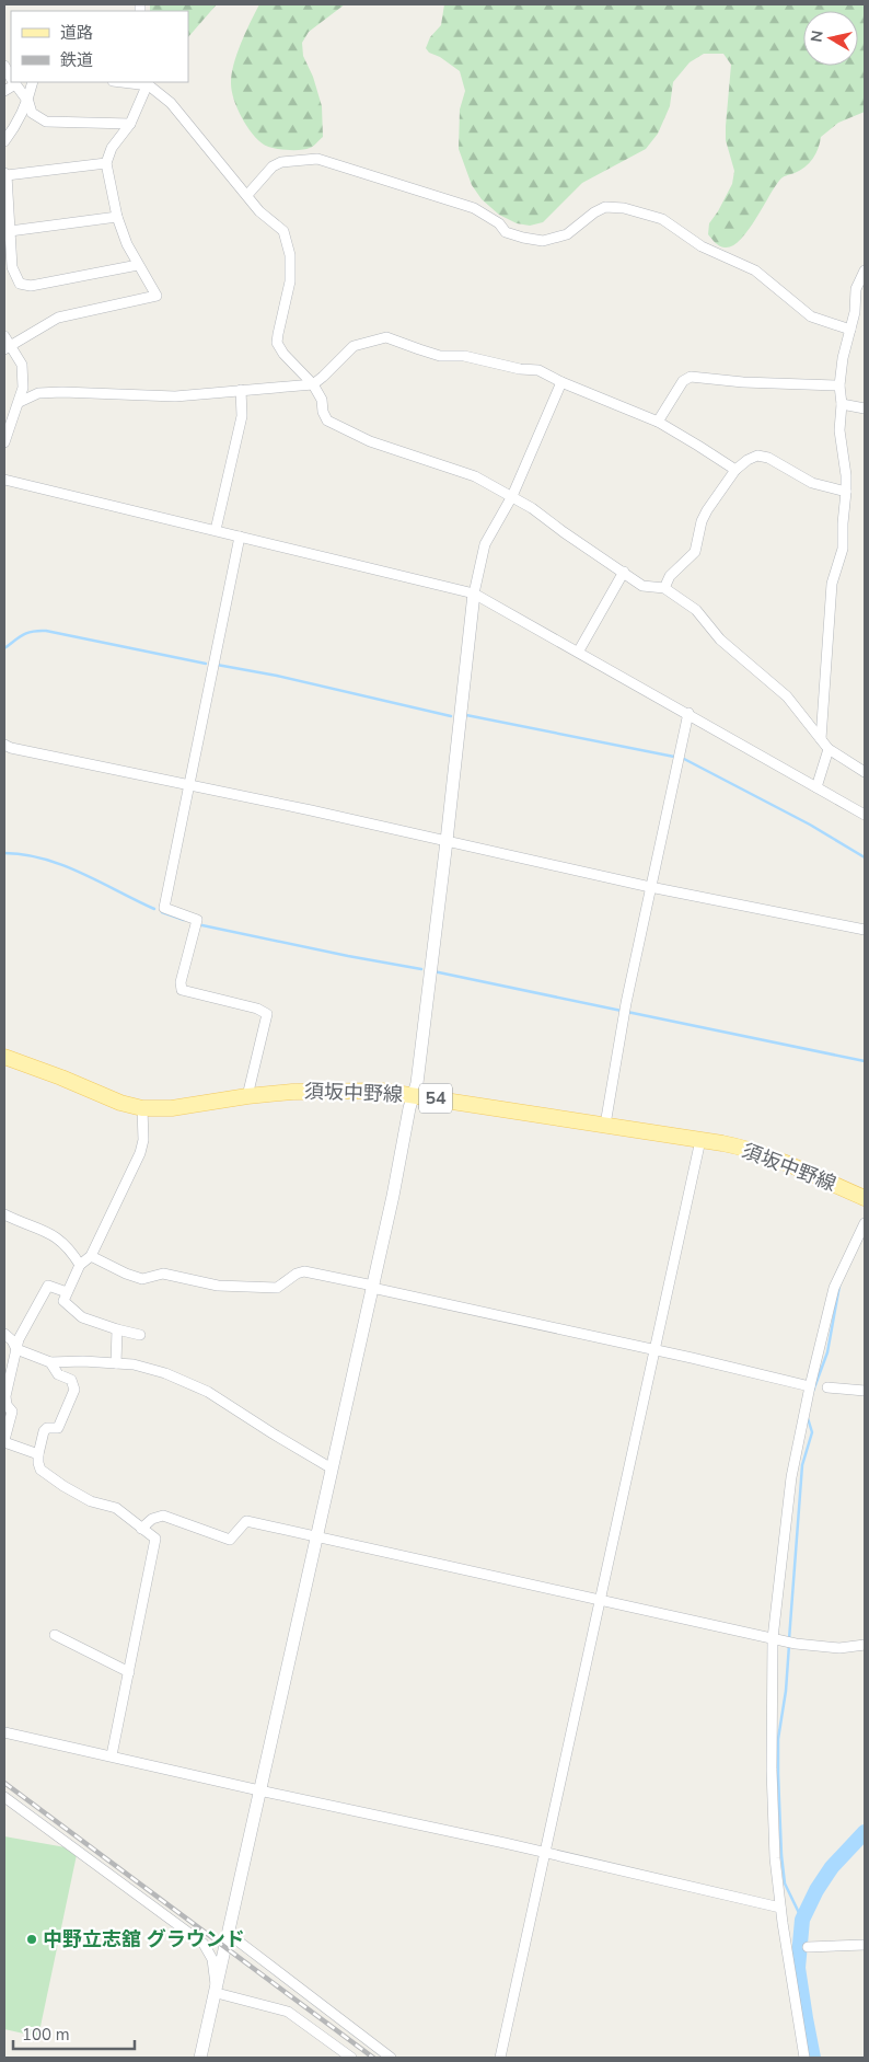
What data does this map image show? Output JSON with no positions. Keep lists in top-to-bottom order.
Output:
{
  "streets": {
    "main road": ["須坂中野線", "54"]
  },
  "places": ["中野立志舘 グラウンド"],
  "legend": ["道路", "鉄道"],
  "scale_bar": "100 m",
  "north": "left"
}
